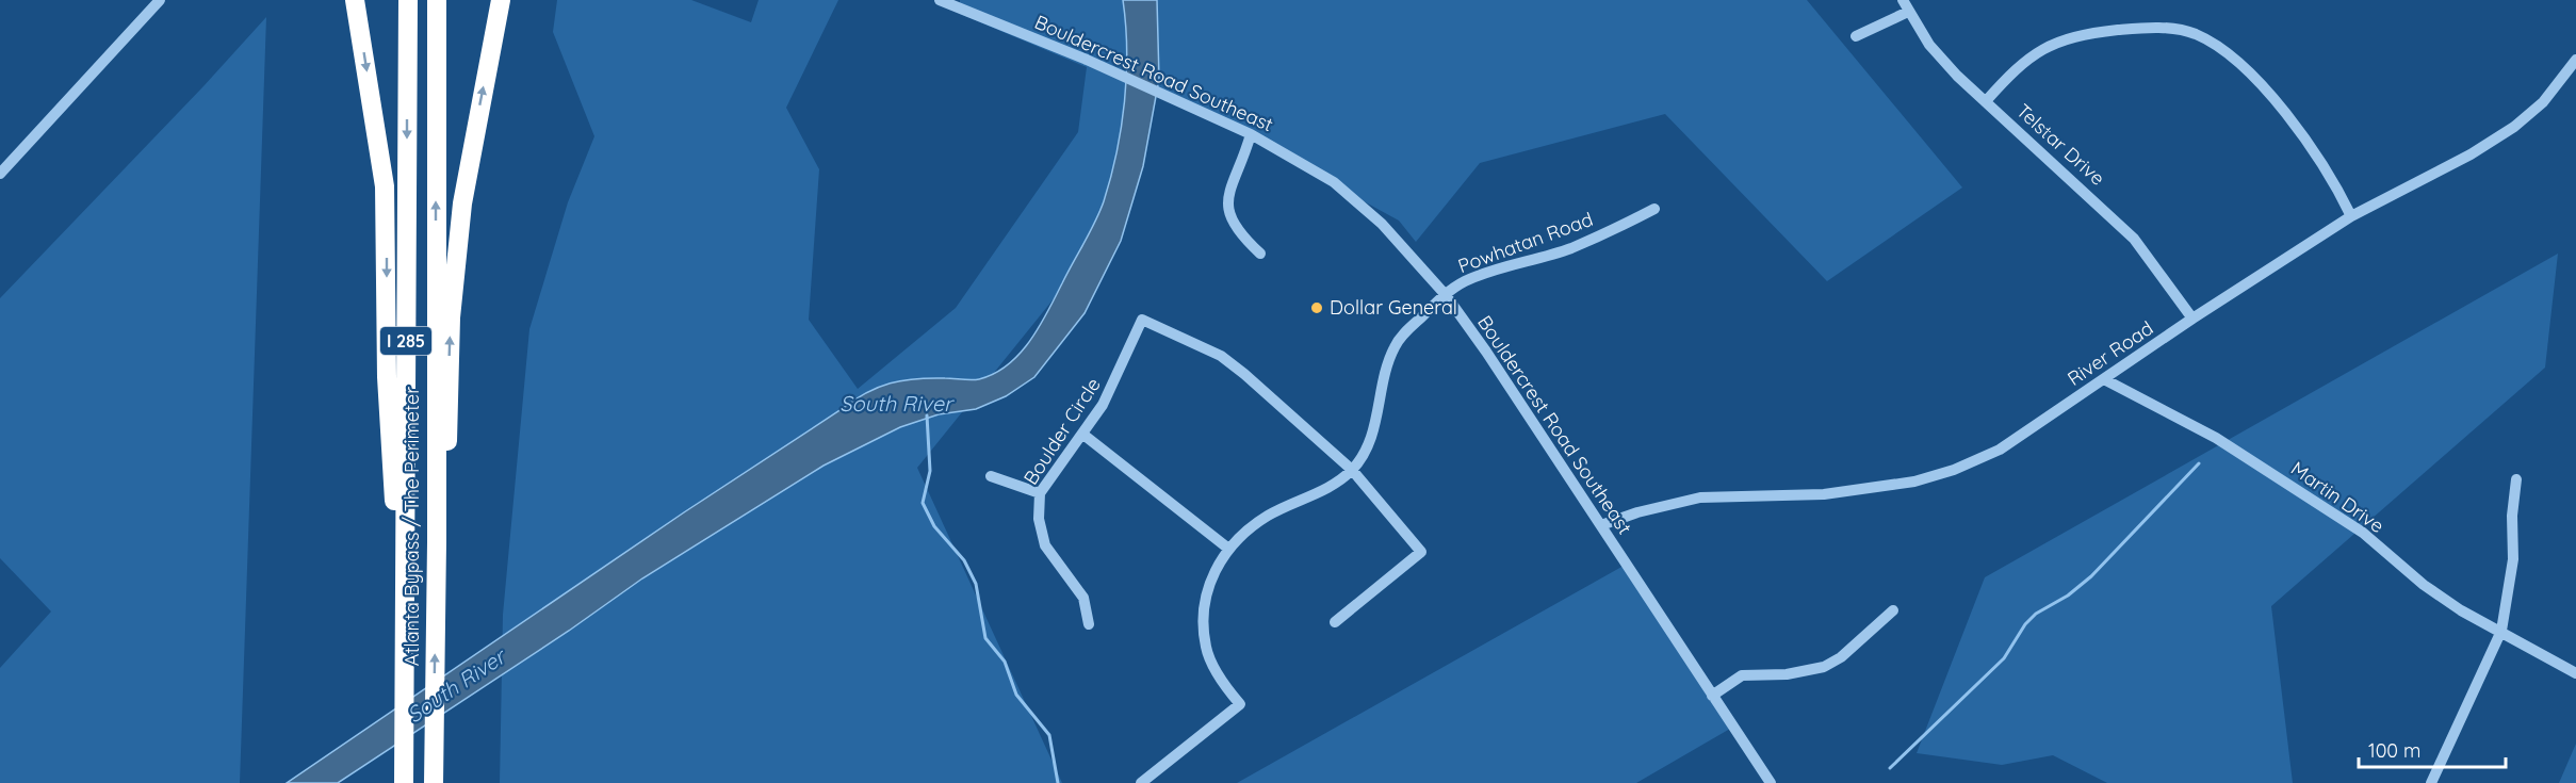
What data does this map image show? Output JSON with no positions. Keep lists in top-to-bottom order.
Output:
{
  "streets": {
    "highway": ["I 285", "Atlanta Bypass / The Perimeter"],
    "street": [
      "Bouldercrest Road Southeast",
      "Telstar Drive",
      "Powhatan Road",
      "River Road",
      "Boulder Circle",
      "Martin Drive"
    ]
  },
  "crossings": [
    ["Bouldercrest Road Southeast", "Powhatan Road"],
    ["Bouldercrest Road Southeast", "River Road"],
    ["Telstar Drive", "River Road"],
    ["Powhatan Road", "Boulder Circle"],
    ["River Road", "Martin Drive"]
  ],
  "water": ["South River"],
  "places": ["Dollar General"],
  "scale_bar": "100 m"
}
